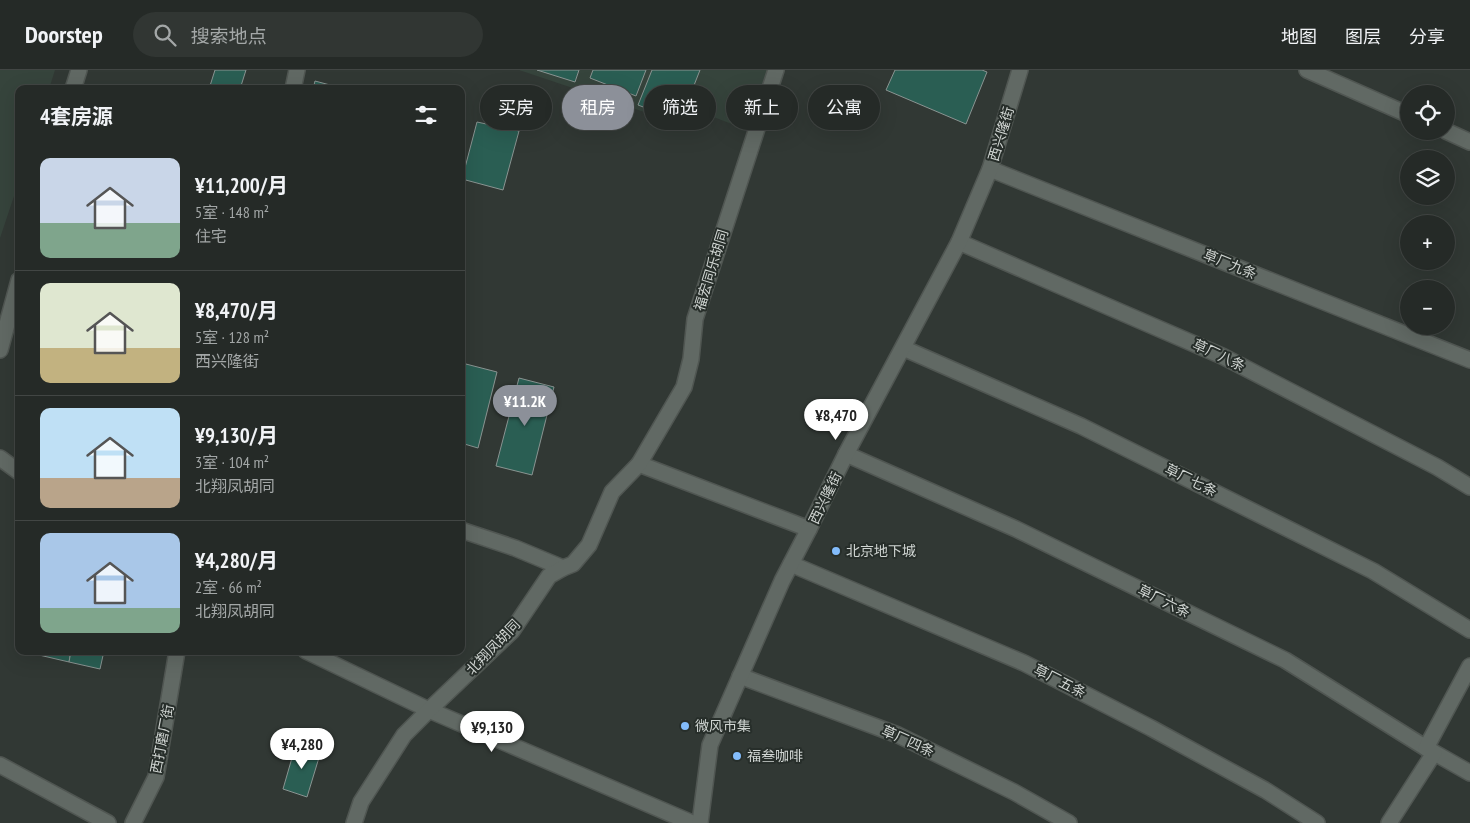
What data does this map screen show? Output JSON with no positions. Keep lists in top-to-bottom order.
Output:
{
  "streets": {
    "street": [
      "西兴隆街",
      "草厂九条",
      "福宏同乐胡同",
      "草厂八条",
      "草厂七条",
      "草厂六条",
      "北翔凤胡同",
      "草厂五条",
      "西打磨厂街",
      "草厂四条"
    ]
  },
  "crossings": [
    ["西兴隆街", "草厂九条"],
    ["西兴隆街", "草厂八条"],
    ["西兴隆街", "草厂七条"],
    ["西兴隆街", "草厂六条"],
    ["西兴隆街", "草厂五条"],
    ["西兴隆街", "草厂四条"],
    ["福宏同乐胡同", "北翔凤胡同"]
  ],
  "places": ["北京地下城", "微风市集", "福叁咖啡"],
  "page": {
    "header": "Doorstep",
    "search": "搜索地点",
    "nav": ["地图", "图层", "分享"],
    "map_buttons": ["+", "−"],
    "chip": [
      "买房",
      "租房",
      "筛选",
      "新上",
      "公寓"
    ],
    "heading": "4套房源",
    "list": [
      {
        "name": "¥11,200/月",
        "note": "5室 · 148 m² · 住宅"
      },
      {
        "name": "¥8,470/月",
        "note": "5室 · 128 m² · 西兴隆街"
      },
      {
        "name": "¥9,130/月",
        "note": "3室 · 104 m² · 北翔凤胡同"
      },
      {
        "name": "¥4,280/月",
        "note": "2室 · 66 m² · 北翔凤胡同"
      }
    ],
    "price": [
      "¥11.2K",
      "¥8,470",
      "¥9,130",
      "¥4,280"
    ]
  }
}
